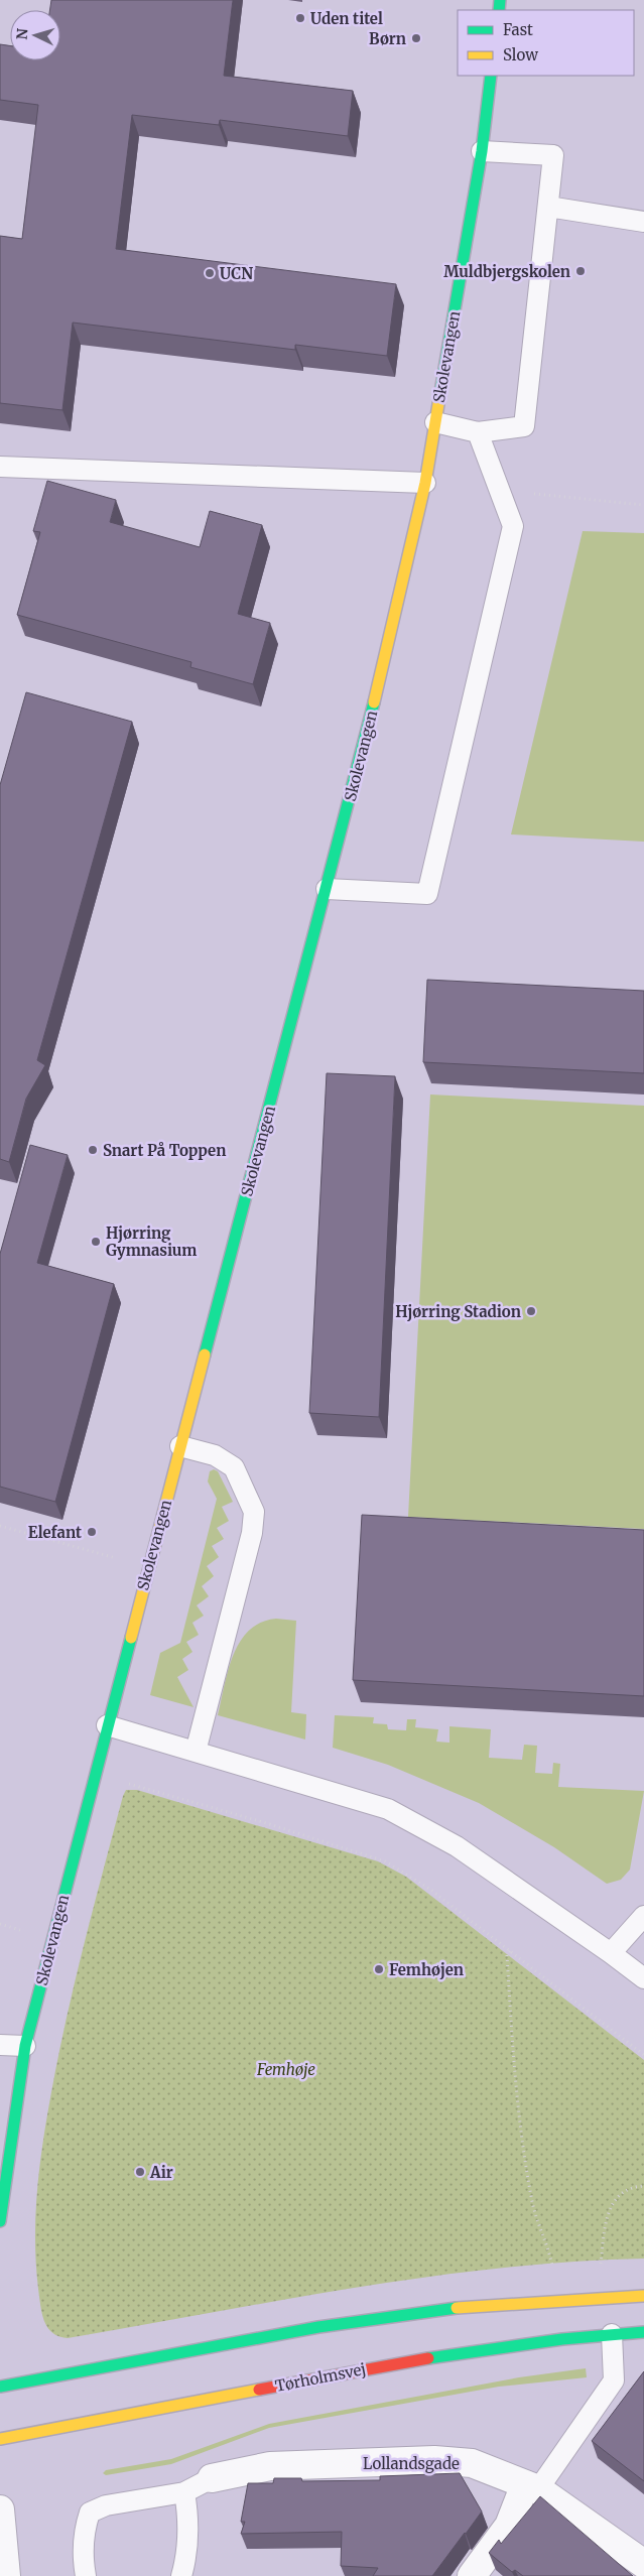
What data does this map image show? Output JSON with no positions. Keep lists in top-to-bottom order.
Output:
{
  "streets": {
    "street": ["Skolevangen", "Tørholmsvej", "Lollandsgade"]
  },
  "parks": ["Femhøje"],
  "places": [
    "Uden titel",
    "Børn",
    "Muldbjergskolen",
    "UCN",
    "Snart På Toppen",
    "Hjørring Gymnasium",
    "Hjørring Stadion",
    "Elefant",
    "Femhøjen",
    "Air"
  ],
  "legend": ["Fast", "Slow"],
  "north": "left"
}
